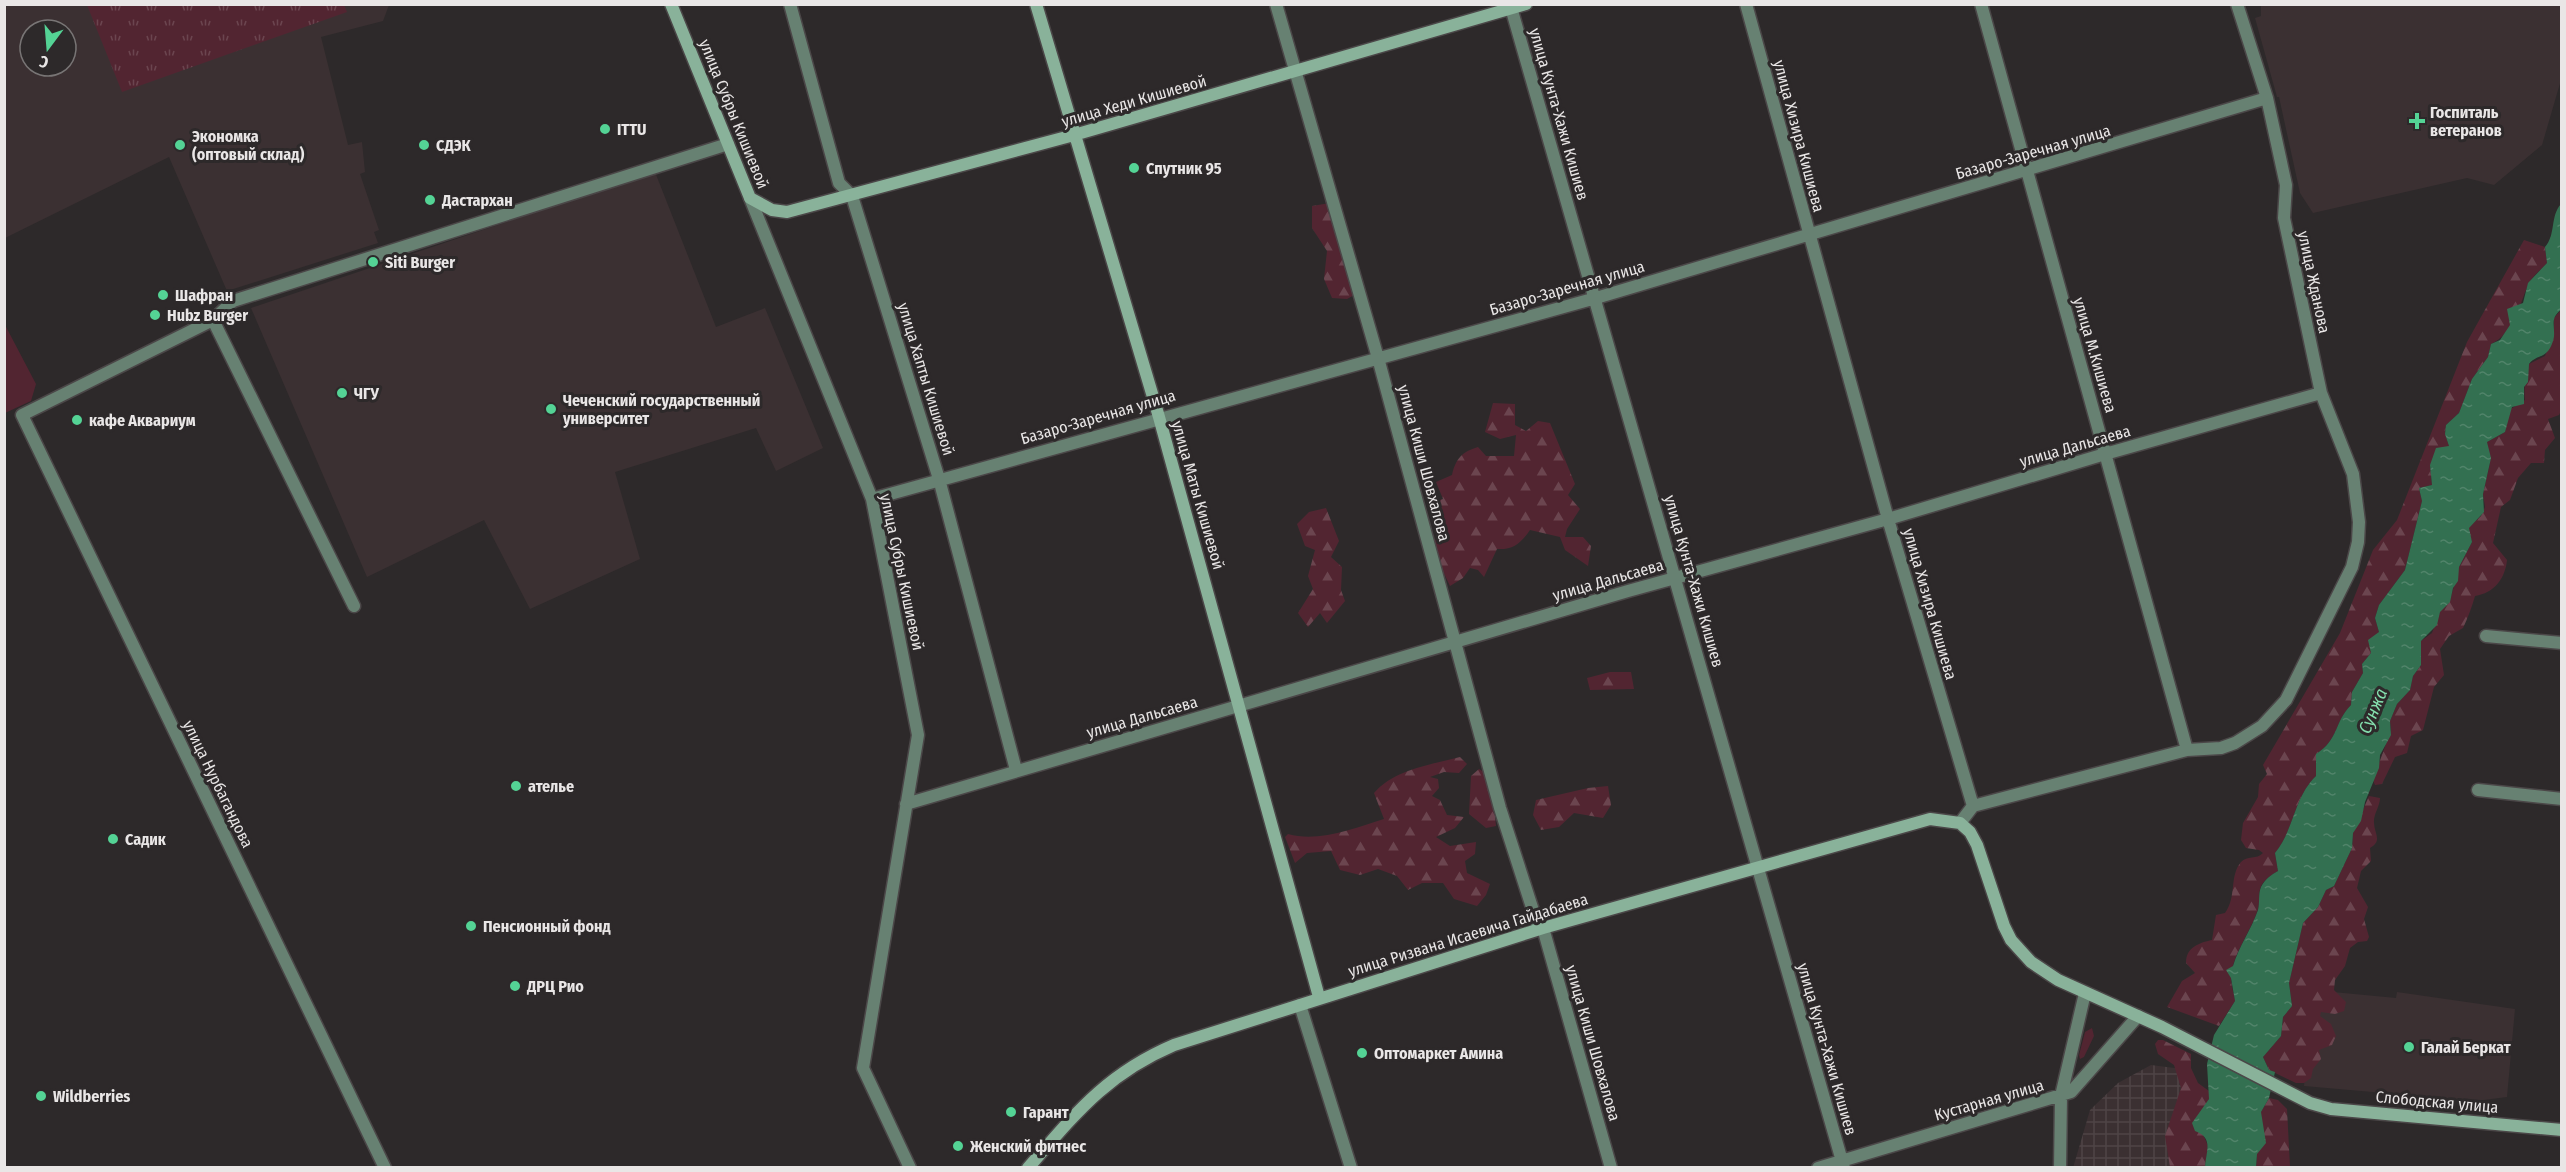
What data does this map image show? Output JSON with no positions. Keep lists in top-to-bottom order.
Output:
{
  "streets": {
    "street": [
      "улица Хеди Кишиевой",
      "улица Субры Кишиевой",
      "улица Кунта-Хажи Кишиев",
      "улица Хизира Кишиева",
      "Базаро-Заречная улица",
      "улица Жданова",
      "улица М.Кишиева",
      "улица Хапты Кишиевой",
      "улица Дальсаева",
      "улица Киши Шовхалова",
      "улица Маты Кишиевой",
      "улица Нурбагандова",
      "улица Ризвана Исаевича Гайдабаева",
      "Кустарная улица",
      "Слободская улица"
    ]
  },
  "crossings": [
    ["улица Хеди Кишиевой", "улица Субры Кишиевой"],
    ["улица Хеди Кишиевой", "улица Кунта-Хажи Кишиев"],
    ["улица Хеди Кишиевой", "улица Хапты Кишиевой"],
    ["улица Хеди Кишиевой", "улица Киши Шовхалова"],
    ["улица Хеди Кишиевой", "улица Маты Кишиевой"],
    ["улица Субры Кишиевой", "Базаро-Заречная улица"],
    ["улица Субры Кишиевой", "улица Дальсаева"],
    ["улица Кунта-Хажи Кишиев", "Базаро-Заречная улица"],
    ["улица Кунта-Хажи Кишиев", "улица Дальсаева"],
    ["улица Кунта-Хажи Кишиев", "улица Ризвана Исаевича Гайдабаева"],
    ["улица Кунта-Хажи Кишиев", "Кустарная улица"],
    ["улица Хизира Кишиева", "Базаро-Заречная улица"],
    ["улица Хизира Кишиева", "улица Дальсаева"],
    ["Базаро-Заречная улица", "улица Жданова"],
    ["Базаро-Заречная улица", "улица М.Кишиева"],
    ["Базаро-Заречная улица", "улица Хапты Кишиевой"],
    ["Базаро-Заречная улица", "улица Киши Шовхалова"],
    ["Базаро-Заречная улица", "улица Маты Кишиевой"],
    ["улица Жданова", "улица М.Кишиева"],
    ["улица Жданова", "улица Дальсаева"],
    ["улица М.Кишиева", "улица Дальсаева"],
    ["улица Хапты Кишиевой", "улица Дальсаева"],
    ["улица Дальсаева", "улица Киши Шовхалова"],
    ["улица Дальсаева", "улица Маты Кишиевой"],
    ["улица Киши Шовхалова", "улица Ризвана Исаевича Гайдабаева"],
    ["улица Маты Кишиевой", "улица Ризвана Исаевича Гайдабаева"],
    ["Кустарная улица", "Слободская улица"]
  ],
  "water": ["Сунжа"],
  "places": {
    "health": ["Госпиталь ветеранов"],
    "other": [
      "ITTU",
      "Экономка (оптовый склад)",
      "СДЭК",
      "Спутник 95",
      "Дастархан",
      "Siti Burger",
      "Шафран",
      "Hubz Burger",
      "ЧГУ",
      "Чеченский государственный университет",
      "кафе Аквариум",
      "ателье",
      "Садик",
      "Пенсионный фонд",
      "ДРЦ Рио",
      "Галай Беркат",
      "Оптомаркет Амина",
      "Wildberries",
      "Гарант",
      "Женский фитнес"
    ]
  },
  "north": "bottom"
}
